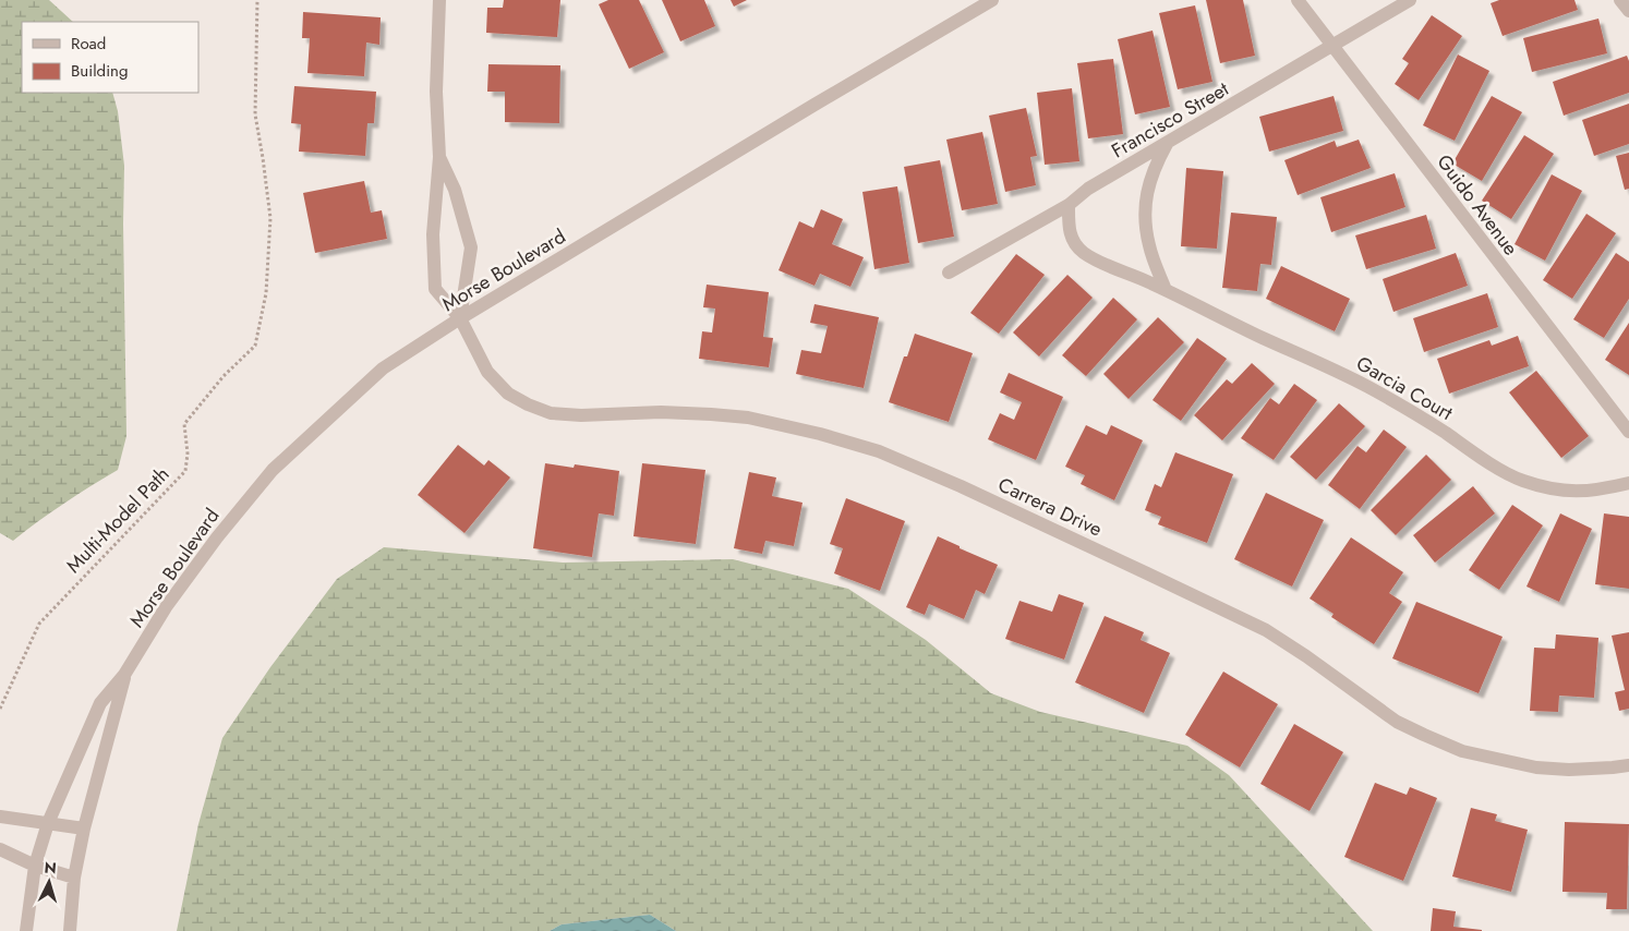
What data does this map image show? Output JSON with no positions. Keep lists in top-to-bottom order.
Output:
{
  "streets": {
    "street": [
      "Francisco Street",
      "Guido Avenue",
      "Morse Boulevard",
      "Garcia Court",
      "Carrera Drive"
    ],
    "path": ["Multi-Model Path"]
  },
  "crossings": [
    ["Francisco Street", "Guido Avenue"],
    ["Francisco Street", "Garcia Court"],
    ["Morse Boulevard", "Carrera Drive"]
  ],
  "legend": ["Road", "Building"],
  "north": "top"
}
